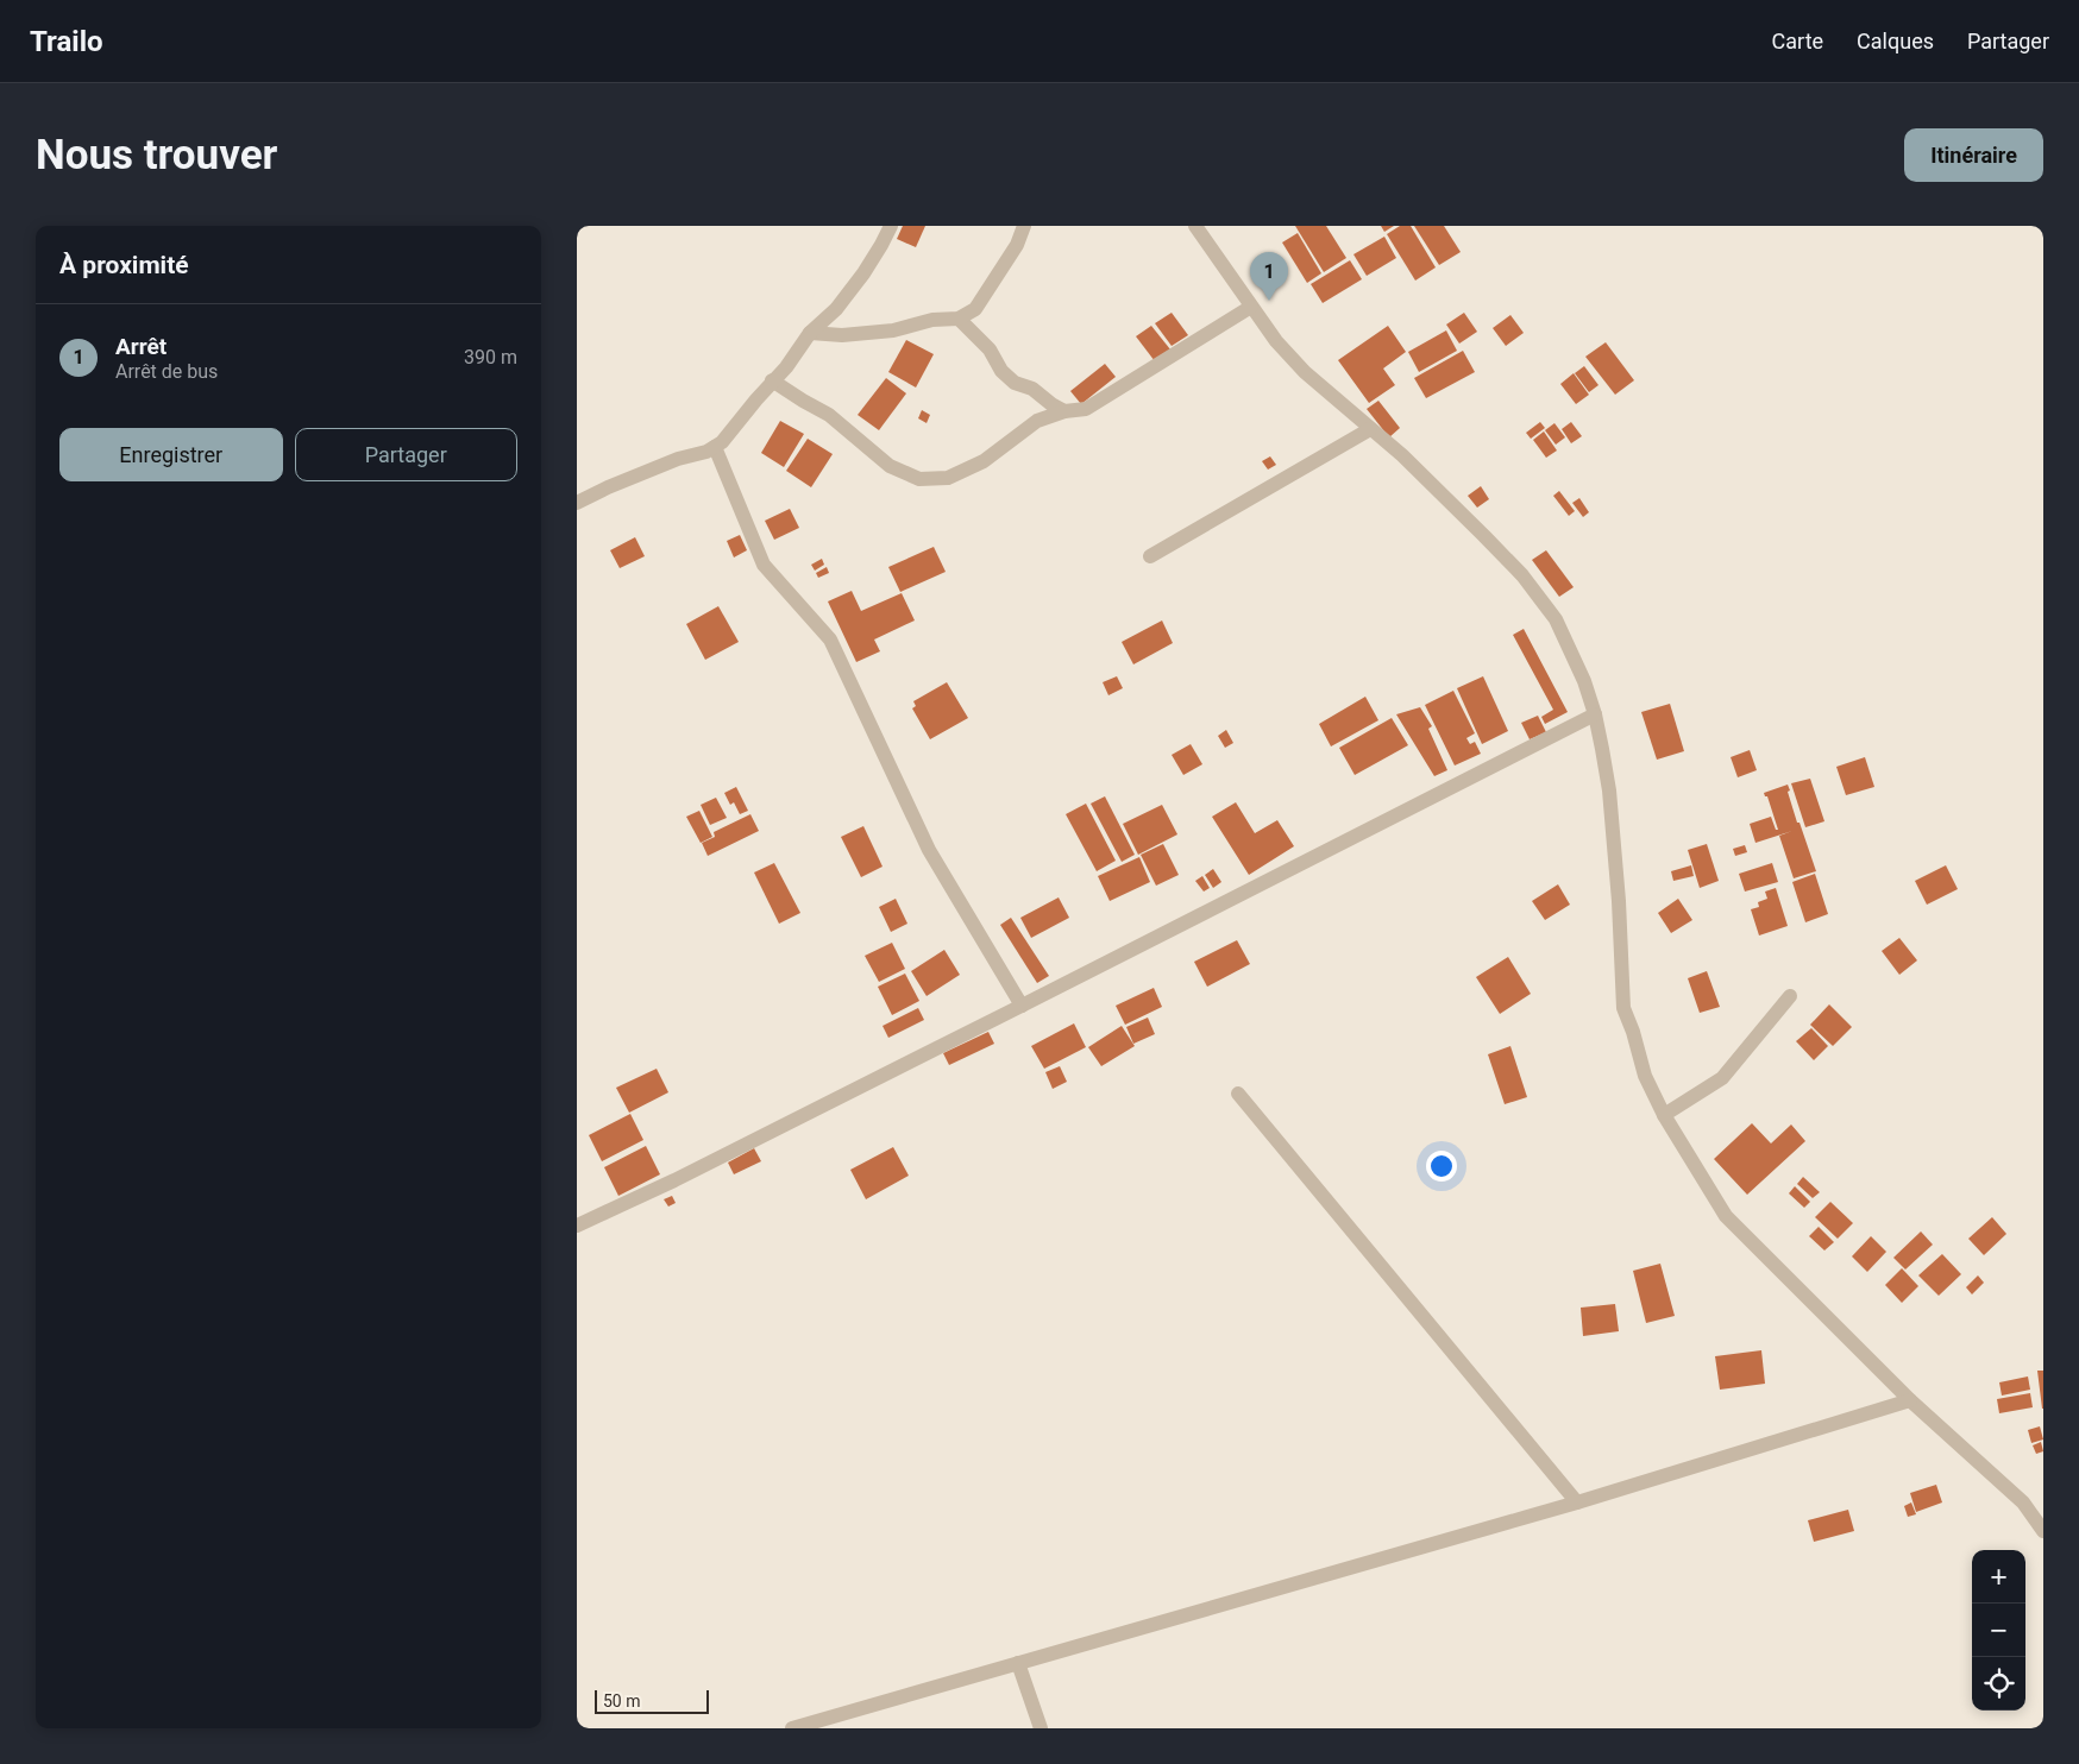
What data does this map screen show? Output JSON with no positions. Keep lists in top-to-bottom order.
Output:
{
  "scale_bar": "50 m",
  "page": {
    "header": "Trailo",
    "nav": ["Carte", "Calques", "Partager"],
    "buttons": [
      "Itinéraire",
      ["Enregistrer", "Partager"]
    ],
    "title": "Nous trouver",
    "heading": "À proximité",
    "pins": "1",
    "list": [
      {
        "mark": "1",
        "name": "Arrêt",
        "note": "Arrêt de bus",
        "value": "390 m"
      }
    ],
    "map_buttons": ["+", "−"],
    "scale": "50 m"
  }
}
